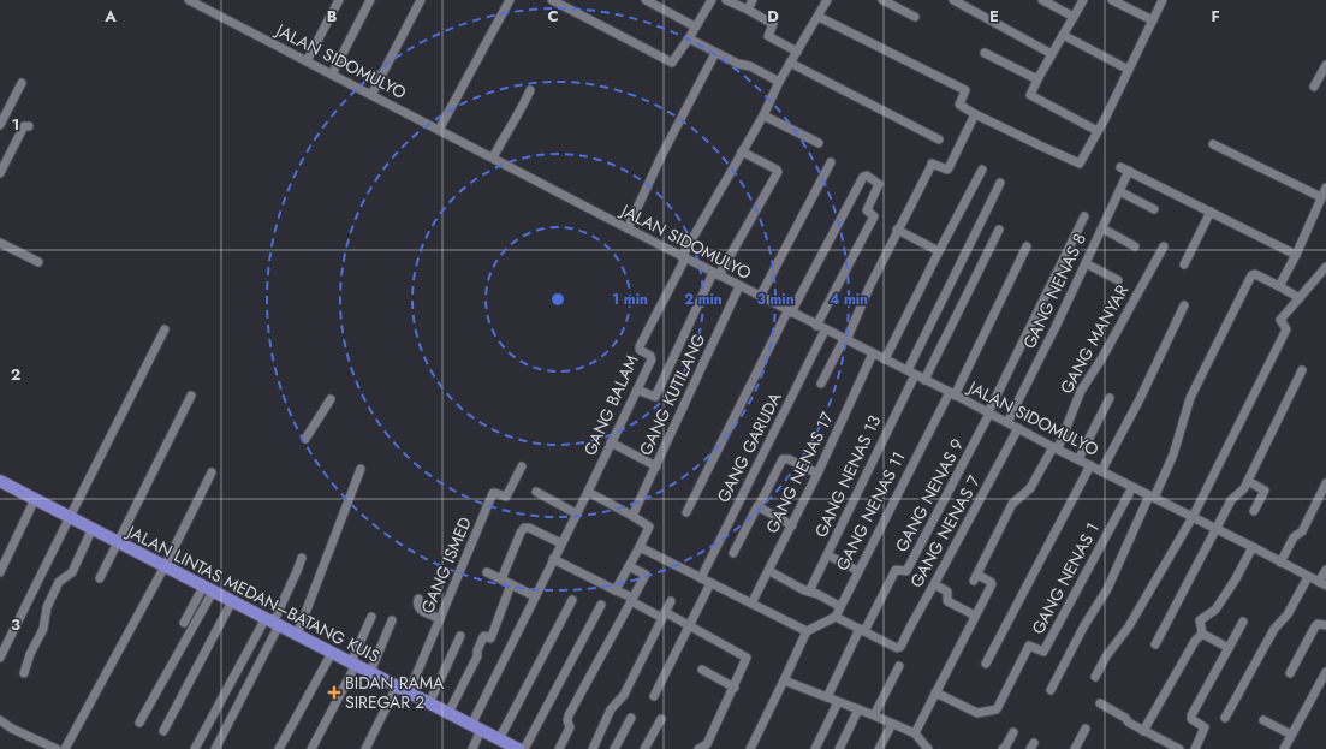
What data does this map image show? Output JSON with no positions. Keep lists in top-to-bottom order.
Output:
{
  "streets": {
    "highway": ["JALAN LINTAS MEDAN–BATANG KUIS"],
    "street": [
      "JALAN SIDOMULYO",
      "GANG NENAS 8",
      "GANG MANYAR",
      "GANG KUTILANG",
      "GANG BALAM",
      "GANG GARUDA",
      "GANG NENAS 17",
      "GANG NENAS 13",
      "GANG NENAS 9",
      "GANG NENAS 11",
      "GANG NENAS 7",
      "GANG ISMED",
      "GANG NENAS 1"
    ]
  },
  "crossings": [
    ["JALAN SIDOMULYO", "GANG NENAS 8"],
    ["JALAN SIDOMULYO", "GANG MANYAR"],
    ["JALAN SIDOMULYO", "GANG KUTILANG"],
    ["JALAN SIDOMULYO", "GANG BALAM"],
    ["JALAN SIDOMULYO", "GANG GARUDA"],
    ["JALAN SIDOMULYO", "GANG NENAS 17"],
    ["JALAN SIDOMULYO", "GANG NENAS 13"],
    ["JALAN SIDOMULYO", "GANG NENAS 9"],
    ["JALAN SIDOMULYO", "GANG NENAS 11"],
    ["JALAN SIDOMULYO", "GANG NENAS 7"],
    ["JALAN SIDOMULYO", "GANG NENAS 1"],
    ["GANG BALAM", "JALAN LINTAS MEDAN–BATANG KUIS"],
    ["GANG NENAS 9", "GANG NENAS 7"],
    ["GANG ISMED", "JALAN LINTAS MEDAN–BATANG KUIS"]
  ],
  "places": {
    "health": ["BIDAN RAMA SIREGAR 2"]
  },
  "grid": {
    "columns": [
      "A",
      "B",
      "C",
      "D",
      "E",
      "F"
    ],
    "rows": ["1", "2", "3"]
  },
  "rings": [
    "1 min",
    "2 min",
    "3 min",
    "4 min"
  ]
}
